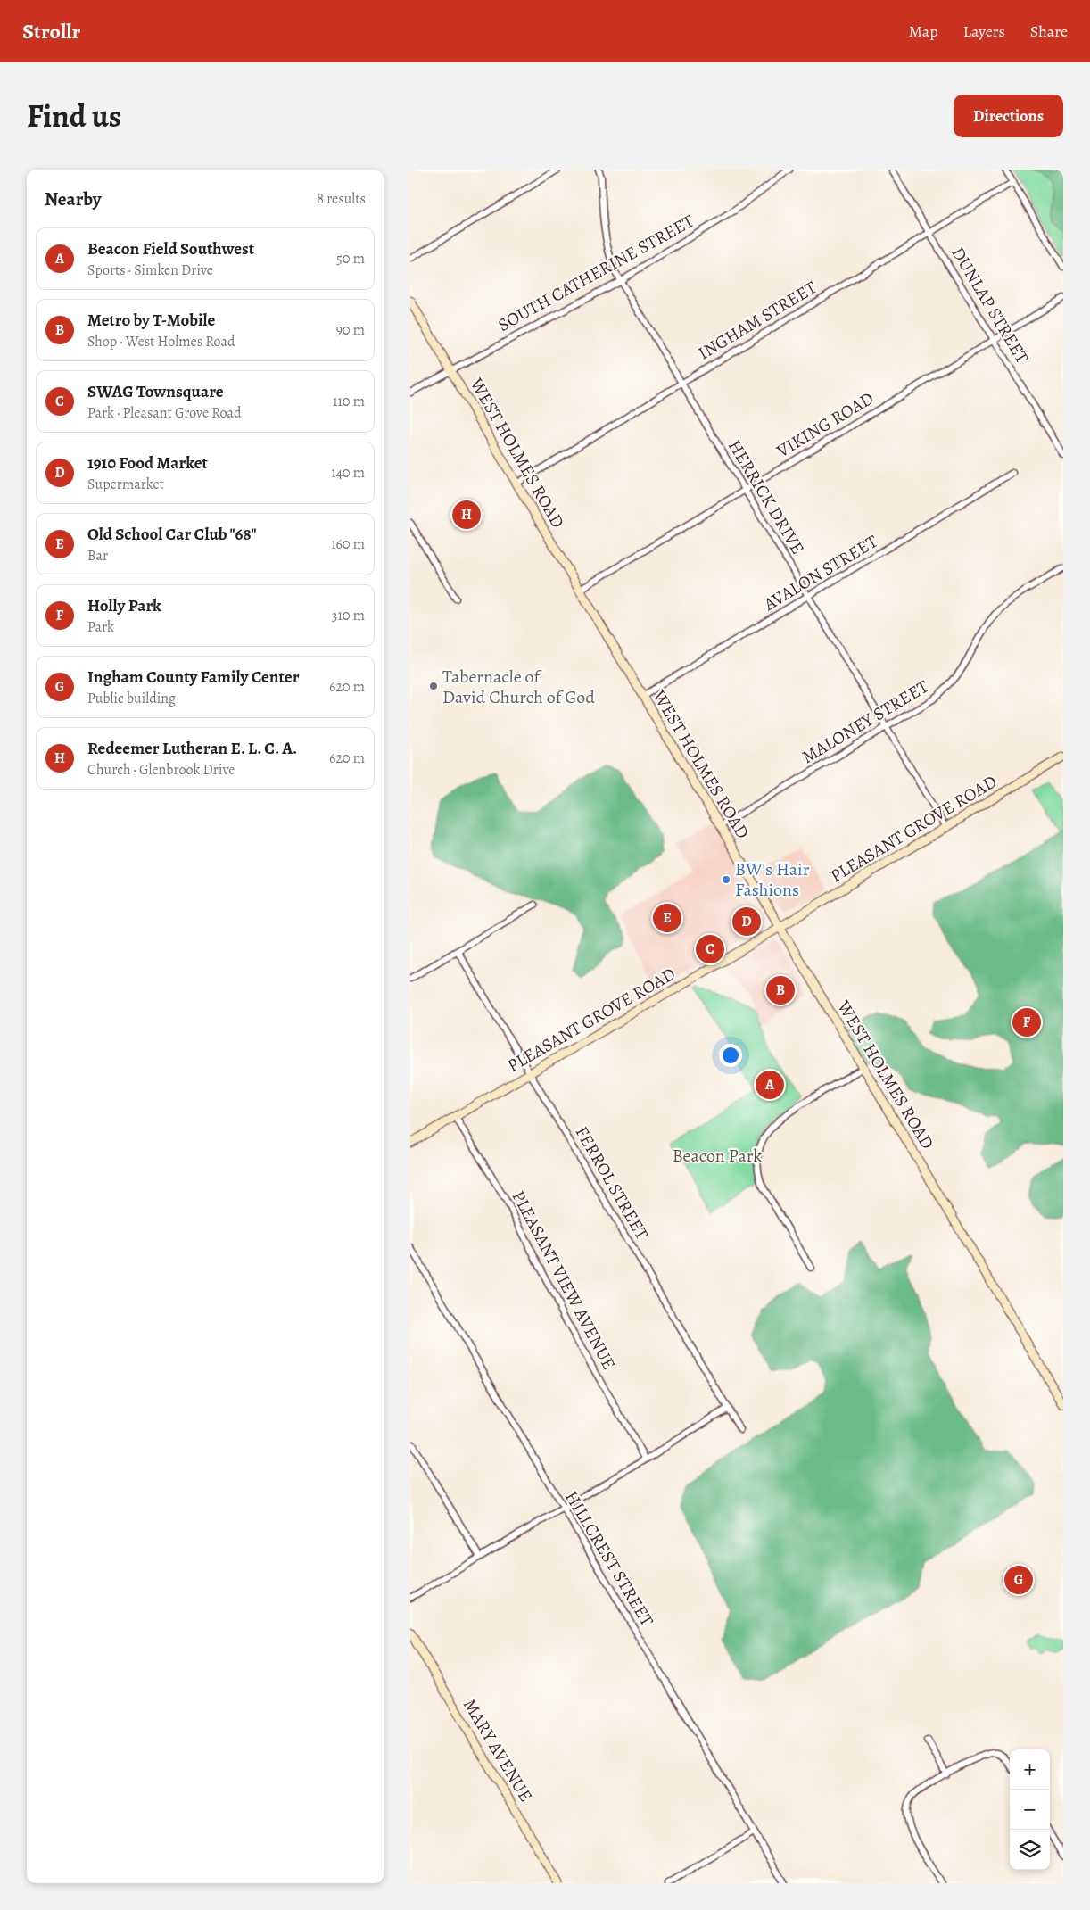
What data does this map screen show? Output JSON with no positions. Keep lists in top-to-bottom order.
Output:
{
  "streets": {
    "street": [
      "SOUTH CATHERINE STREET",
      "DUNLAP STREET",
      "INGHAM STREET",
      "VIKING ROAD",
      "WEST HOLMES ROAD",
      "HERRICK DRIVE",
      "AVALON STREET",
      "MALONEY STREET",
      "PLEASANT GROVE ROAD",
      "FERROL STREET",
      "PLEASANT VIEW AVENUE",
      "HILLCREST STREET",
      "MARY AVENUE"
    ]
  },
  "crossings": [
    ["SOUTH CATHERINE STREET", "WEST HOLMES ROAD"],
    ["SOUTH CATHERINE STREET", "HERRICK DRIVE"],
    ["DUNLAP STREET", "INGHAM STREET"],
    ["DUNLAP STREET", "VIKING ROAD"],
    ["INGHAM STREET", "WEST HOLMES ROAD"],
    ["INGHAM STREET", "HERRICK DRIVE"],
    ["VIKING ROAD", "WEST HOLMES ROAD"],
    ["VIKING ROAD", "HERRICK DRIVE"],
    ["WEST HOLMES ROAD", "AVALON STREET"],
    ["WEST HOLMES ROAD", "MALONEY STREET"],
    ["WEST HOLMES ROAD", "PLEASANT GROVE ROAD"],
    ["HERRICK DRIVE", "AVALON STREET"],
    ["HERRICK DRIVE", "MALONEY STREET"],
    ["HERRICK DRIVE", "PLEASANT GROVE ROAD"],
    ["PLEASANT GROVE ROAD", "FERROL STREET"],
    ["PLEASANT GROVE ROAD", "PLEASANT VIEW AVENUE"]
  ],
  "parks": ["Beacon Park"],
  "places": ["Tabernacle of David Church of God", "BW's Hair Fashions"],
  "page": {
    "header": "Strollr",
    "nav": ["Map", "Layers", "Share"],
    "title": "Find us",
    "buttons": "Directions",
    "heading": ["Nearby", "8 results"],
    "list": [
      {
        "mark": "A",
        "name": "Beacon Field Southwest",
        "note": "Sports · Simken Drive",
        "value": "50 m"
      },
      {
        "mark": "B",
        "name": "Metro by T-Mobile",
        "note": "Shop · West Holmes Road",
        "value": "90 m"
      },
      {
        "mark": "C",
        "name": "SWAG Townsquare",
        "note": "Park · Pleasant Grove Road",
        "value": "110 m"
      },
      {
        "mark": "D",
        "name": "1910 Food Market",
        "note": "Supermarket",
        "value": "140 m"
      },
      {
        "mark": "E",
        "name": "Old School Car Club \"68\"",
        "note": "Bar",
        "value": "160 m"
      },
      {
        "mark": "F",
        "name": "Holly Park",
        "note": "Park",
        "value": "310 m"
      },
      {
        "mark": "G",
        "name": "Ingham County Family Center",
        "note": "Public building",
        "value": "620 m"
      },
      {
        "mark": "H",
        "name": "Redeemer Lutheran E. L. C. A.",
        "note": "Church · Glenbrook Drive",
        "value": "620 m"
      }
    ],
    "pins": [
      "H",
      "E",
      "D",
      "C",
      "B",
      "F",
      "A",
      "G"
    ],
    "map_buttons": ["+", "−"]
  }
}
